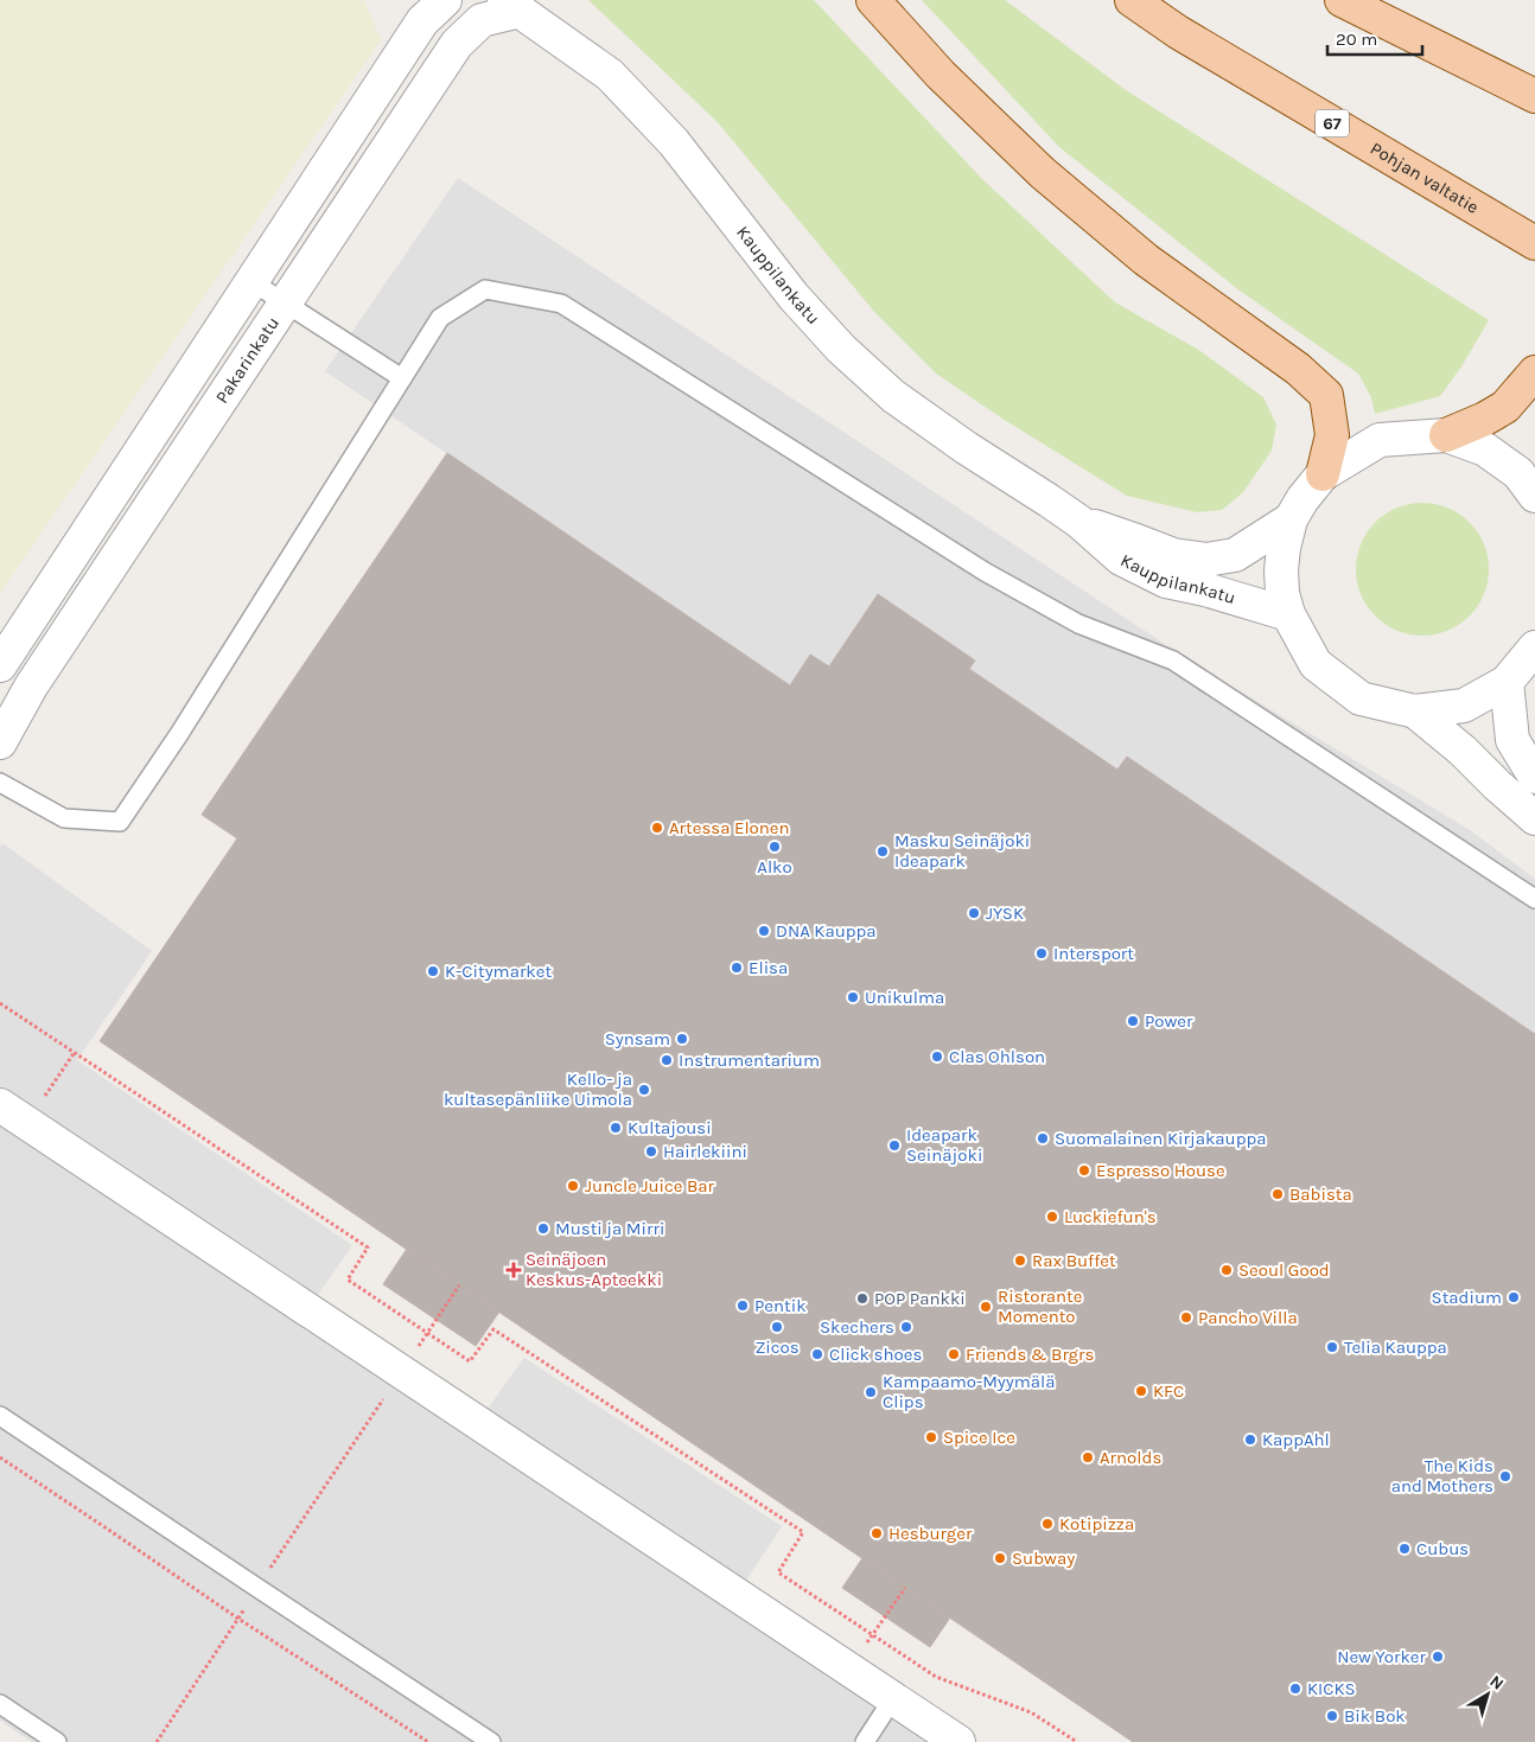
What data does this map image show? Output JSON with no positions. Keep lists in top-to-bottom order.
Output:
{
  "streets": {
    "main road": ["67", "Pohjan valtatie"],
    "street": ["Kauppilankatu", "Pakarinkatu"]
  },
  "crossings": [
    ["Kauppilankatu", "Pakarinkatu"]
  ],
  "places": {
    "other": [
      "Artessa Elonen",
      "Alko",
      "Masku Seinäjoki Ideapark",
      "JYSK",
      "DNA Kauppa",
      "Intersport",
      "Elisa",
      "K-Citymarket",
      "Unikulma",
      "Power",
      "Synsam",
      "Clas Ohlson",
      "Instrumentarium",
      "Kello- ja kultasepänliike Uimola",
      "Kultajousi",
      "Suomalainen Kirjakauppa",
      "Ideapark Seinäjoki",
      "Hairlekiini",
      "Espresso House",
      "Juncle Juice Bar",
      "Babista",
      "Luckiefun's",
      "Musti ja Mirri",
      "Rax Buffet",
      "Seoul Good",
      "Stadium",
      "POP Pankki",
      "Pentik",
      "Ristorante Momento",
      "Pancho Villa",
      "Zicos",
      "Skechers",
      "Telia Kauppa",
      "Click shoes",
      "Friends & Brgrs",
      "KFC",
      "Kampaamo-Myymälä Clips",
      "Spice Ice",
      "KappAhl",
      "Arnolds",
      "The Kids and Mothers",
      "Kotipizza",
      "Hesburger",
      "Cubus",
      "Subway",
      "New Yorker",
      "KICKS",
      "Bik Bok"
    ],
    "health": ["Seinäjoen Keskus-Apteekki"]
  },
  "scale_bar": "20 m",
  "north": "top right"
}
